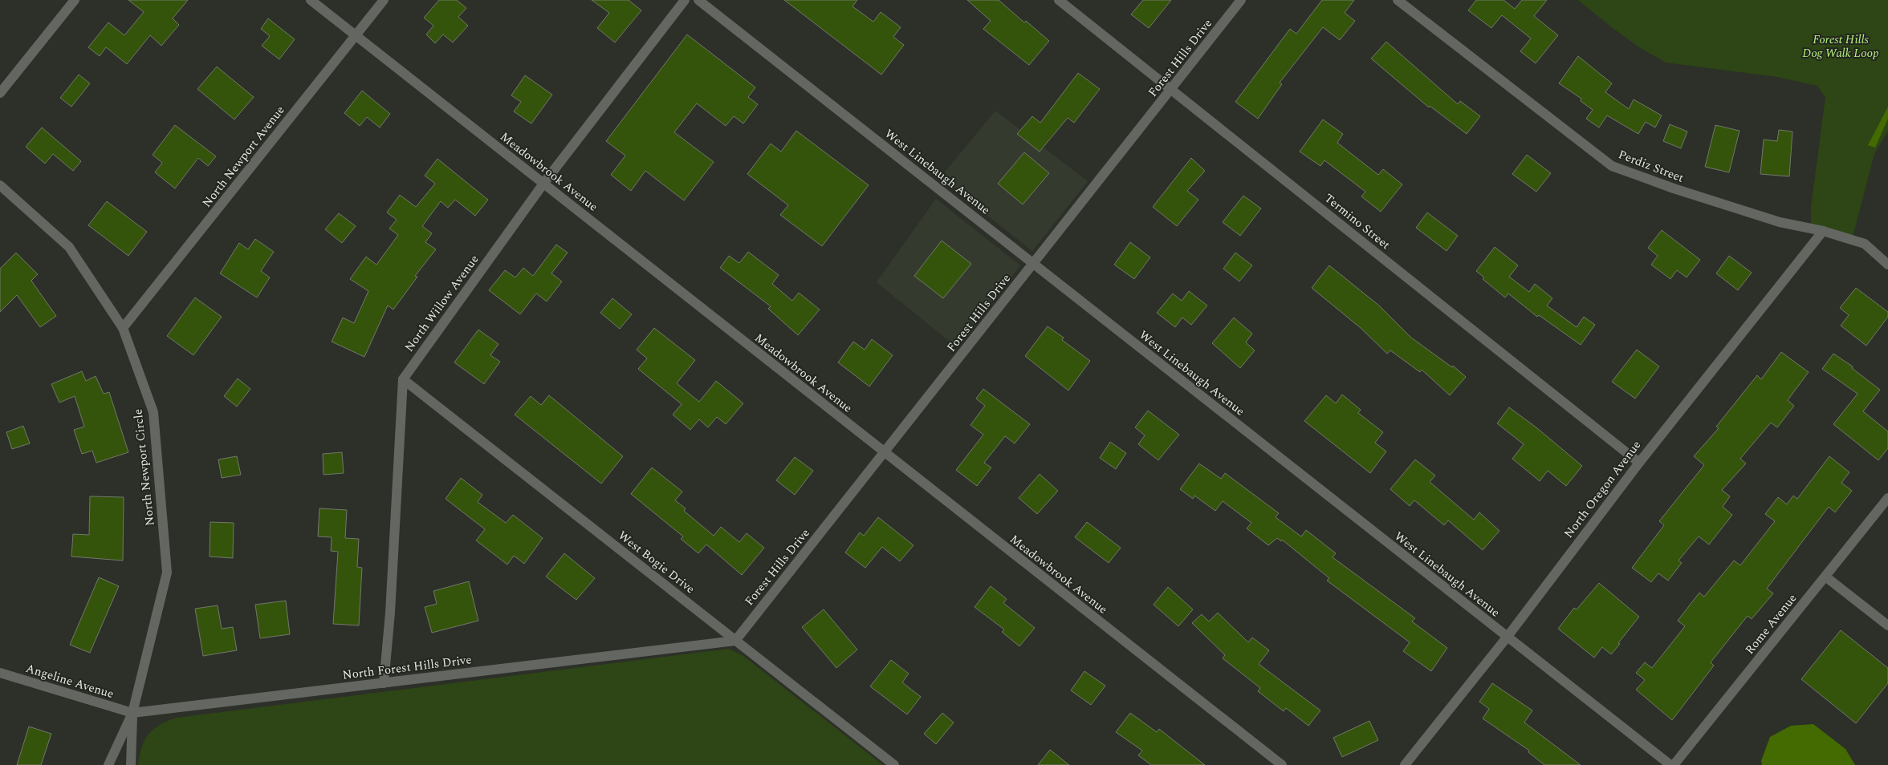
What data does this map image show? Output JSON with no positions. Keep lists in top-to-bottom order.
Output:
{
  "streets": {
    "street": [
      "Forest Hills Drive",
      "North Newport Avenue",
      "Perdiz Street",
      "Meadowbrook Avenue",
      "West Linebaugh Avenue",
      "Termino Street",
      "North Willow Avenue",
      "North Newport Circle",
      "North Oregon Avenue",
      "West Bogie Drive",
      "Rome Avenue",
      "North Forest Hills Drive",
      "Angeline Avenue"
    ]
  },
  "crossings": [
    ["Forest Hills Drive", "Meadowbrook Avenue"],
    ["Forest Hills Drive", "West Linebaugh Avenue"],
    ["Forest Hills Drive", "Termino Street"],
    ["Forest Hills Drive", "West Bogie Drive"],
    ["Forest Hills Drive", "North Forest Hills Drive"],
    ["North Newport Avenue", "Meadowbrook Avenue"],
    ["North Newport Avenue", "North Newport Circle"],
    ["Perdiz Street", "North Oregon Avenue"],
    ["Meadowbrook Avenue", "North Willow Avenue"],
    ["West Linebaugh Avenue", "North Oregon Avenue"],
    ["West Linebaugh Avenue", "Rome Avenue"],
    ["Termino Street", "North Oregon Avenue"],
    ["North Willow Avenue", "West Bogie Drive"],
    ["North Newport Circle", "North Forest Hills Drive"],
    ["North Newport Circle", "Angeline Avenue"],
    ["West Bogie Drive", "North Forest Hills Drive"],
    ["North Forest Hills Drive", "Angeline Avenue"]
  ],
  "parks": ["Forest Hills Dog Walk Loop"]
}
